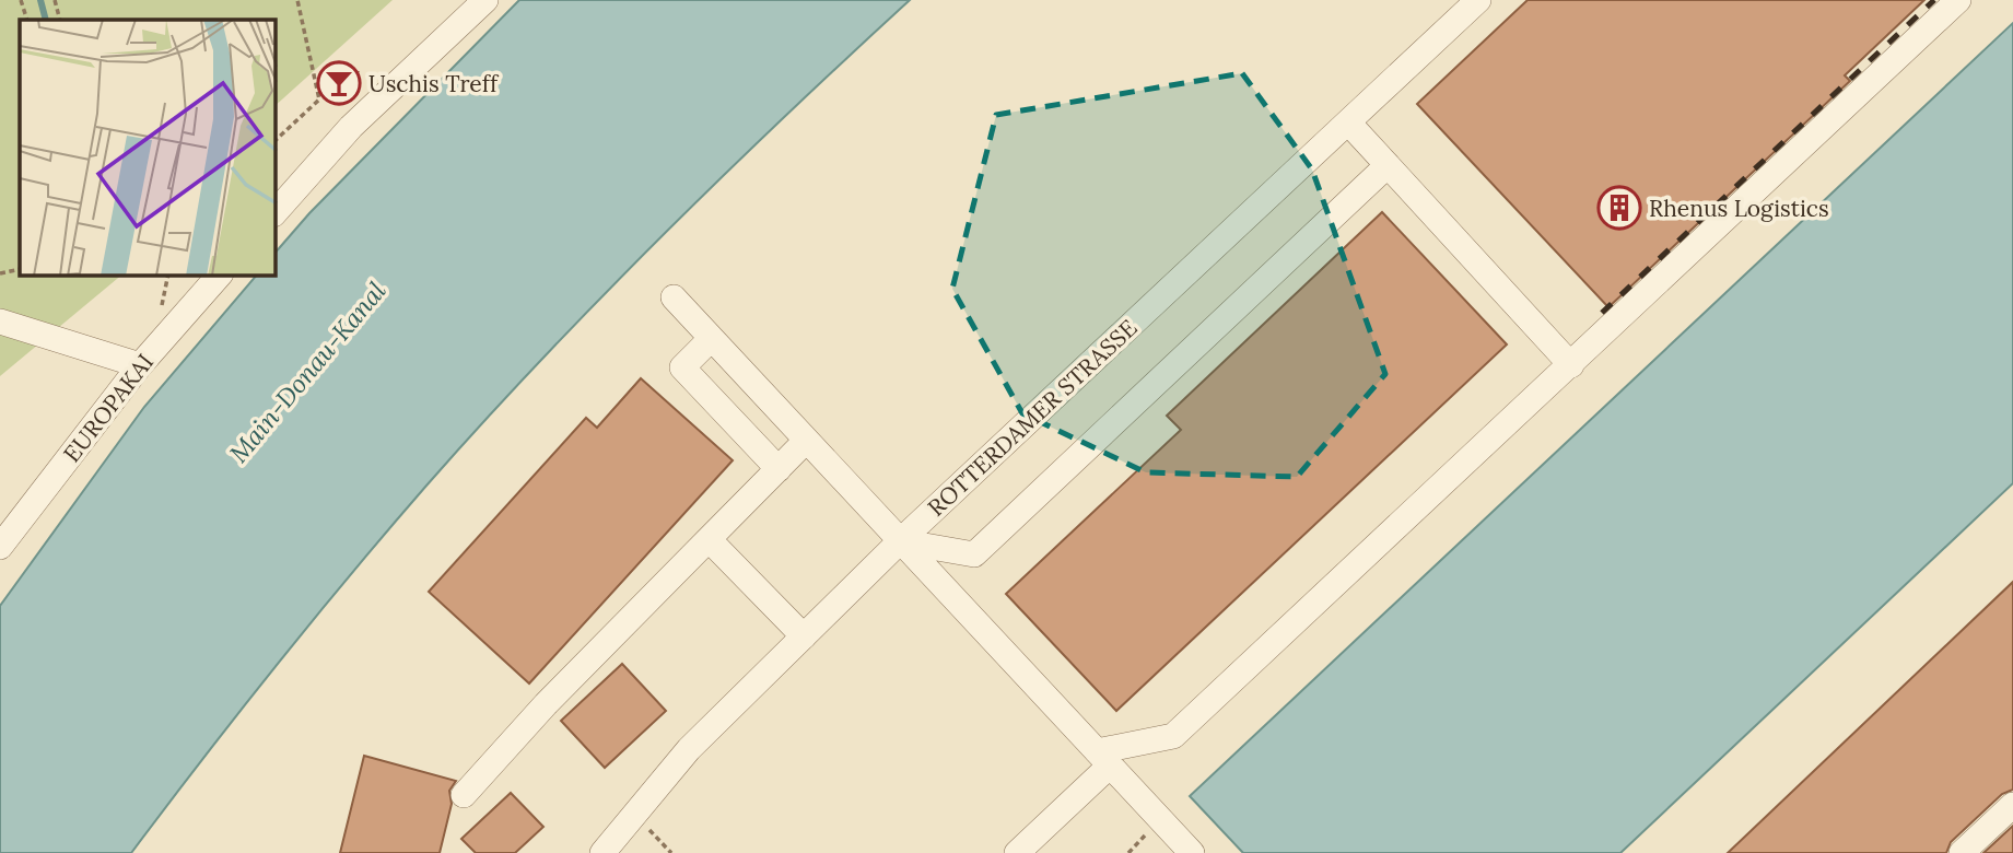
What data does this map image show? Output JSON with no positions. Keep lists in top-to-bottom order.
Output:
{
  "streets": {
    "street": ["EUROPAKAI", "ROTTERDAMER STRASSE"]
  },
  "water": ["Main-Donau-Kanal"],
  "places": {
    "bar": ["Uschis Treff"],
    "building": ["Rhenus Logistics"]
  }
}
